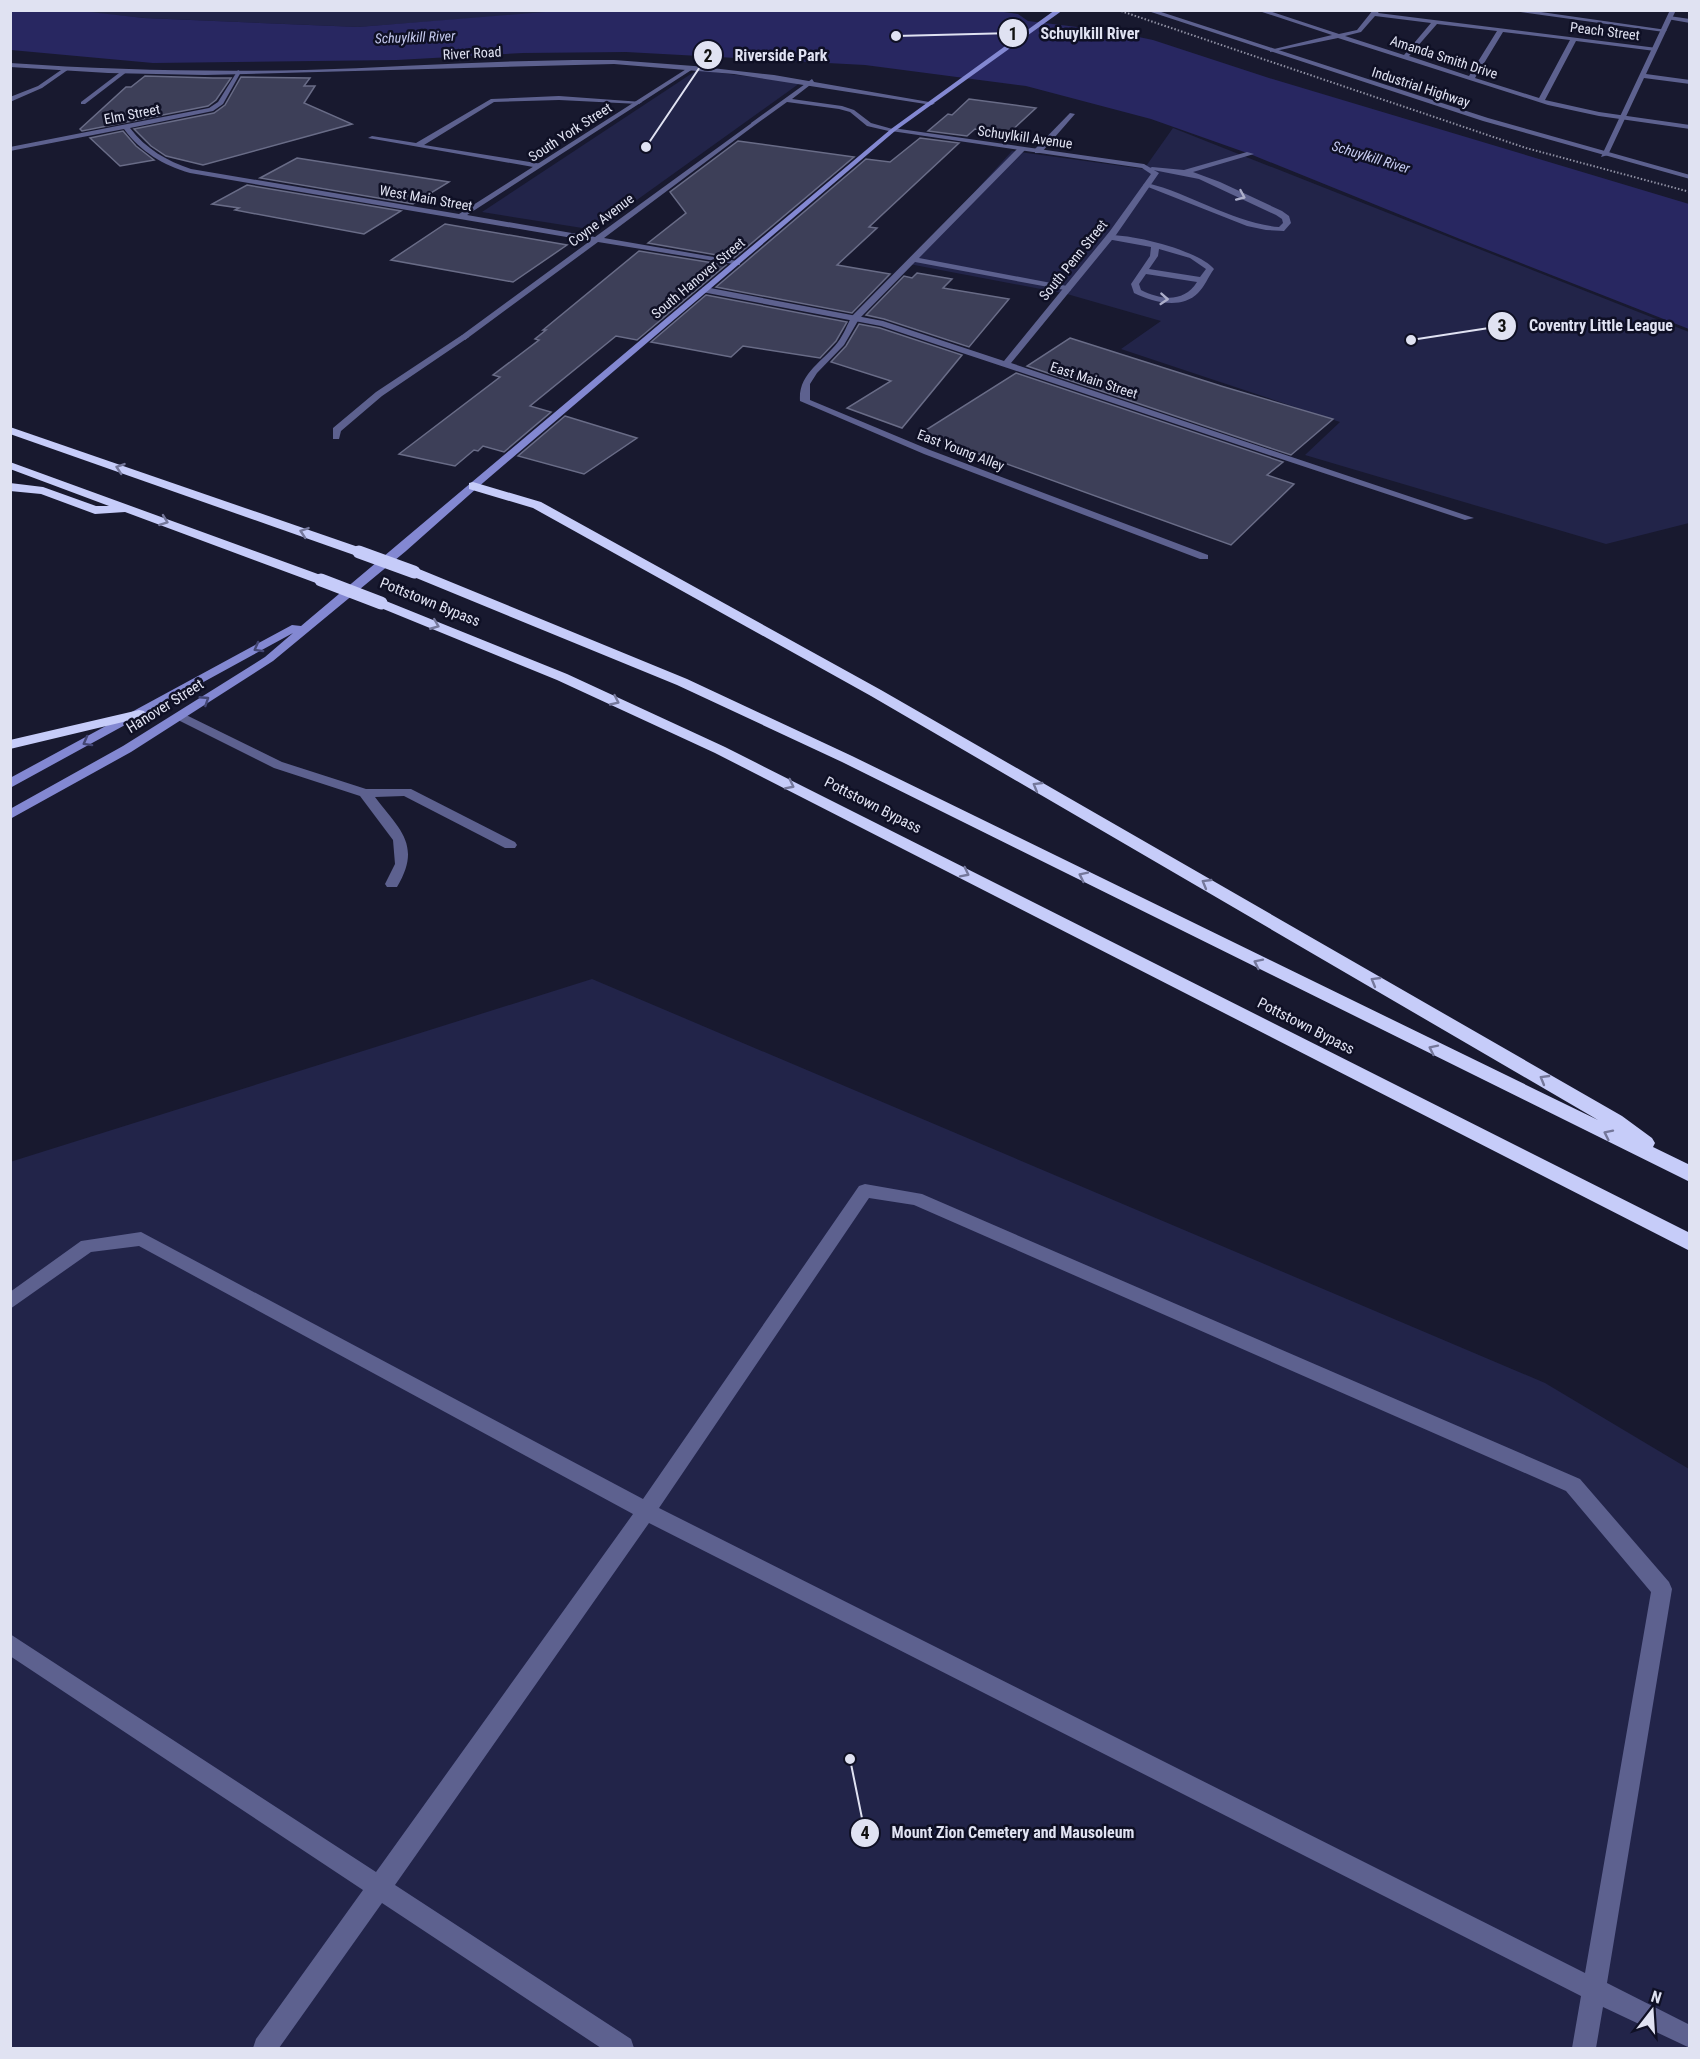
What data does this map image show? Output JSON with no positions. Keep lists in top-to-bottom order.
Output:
{
  "streets": {
    "highway": ["Pottstown Bypass"],
    "main road": ["South Hanover Street", "Hanover Street"],
    "street": [
      "Peach Street",
      "River Road",
      "Amanda Smith Drive",
      "Industrial Highway",
      "Elm Street",
      "South York Street",
      "Schuylkill Avenue",
      "West Main Street",
      "Coyne Avenue",
      "South Penn Street",
      "East Main Street",
      "East Young Alley"
    ]
  },
  "crossings": [
    ["River Road", "Elm Street"],
    ["River Road", "South York Street"],
    ["River Road", "Coyne Avenue"],
    ["River Road", "South Hanover Street"],
    ["Elm Street", "West Main Street"],
    ["South York Street", "West Main Street"],
    ["Schuylkill Avenue", "Coyne Avenue"],
    ["Schuylkill Avenue", "South Penn Street"],
    ["Schuylkill Avenue", "South Hanover Street"],
    ["West Main Street", "Coyne Avenue"],
    ["West Main Street", "South Hanover Street"],
    ["South Penn Street", "East Main Street"],
    ["South Hanover Street", "East Main Street"],
    ["South Hanover Street", "Hanover Street"],
    ["East Main Street", "East Young Alley"]
  ],
  "water": ["Schuylkill River"],
  "places": [
    "Schuylkill River",
    "Riverside Park",
    "Coventry Little League",
    "Mount Zion Cemetery and Mausoleum"
  ],
  "north": "top"
}
